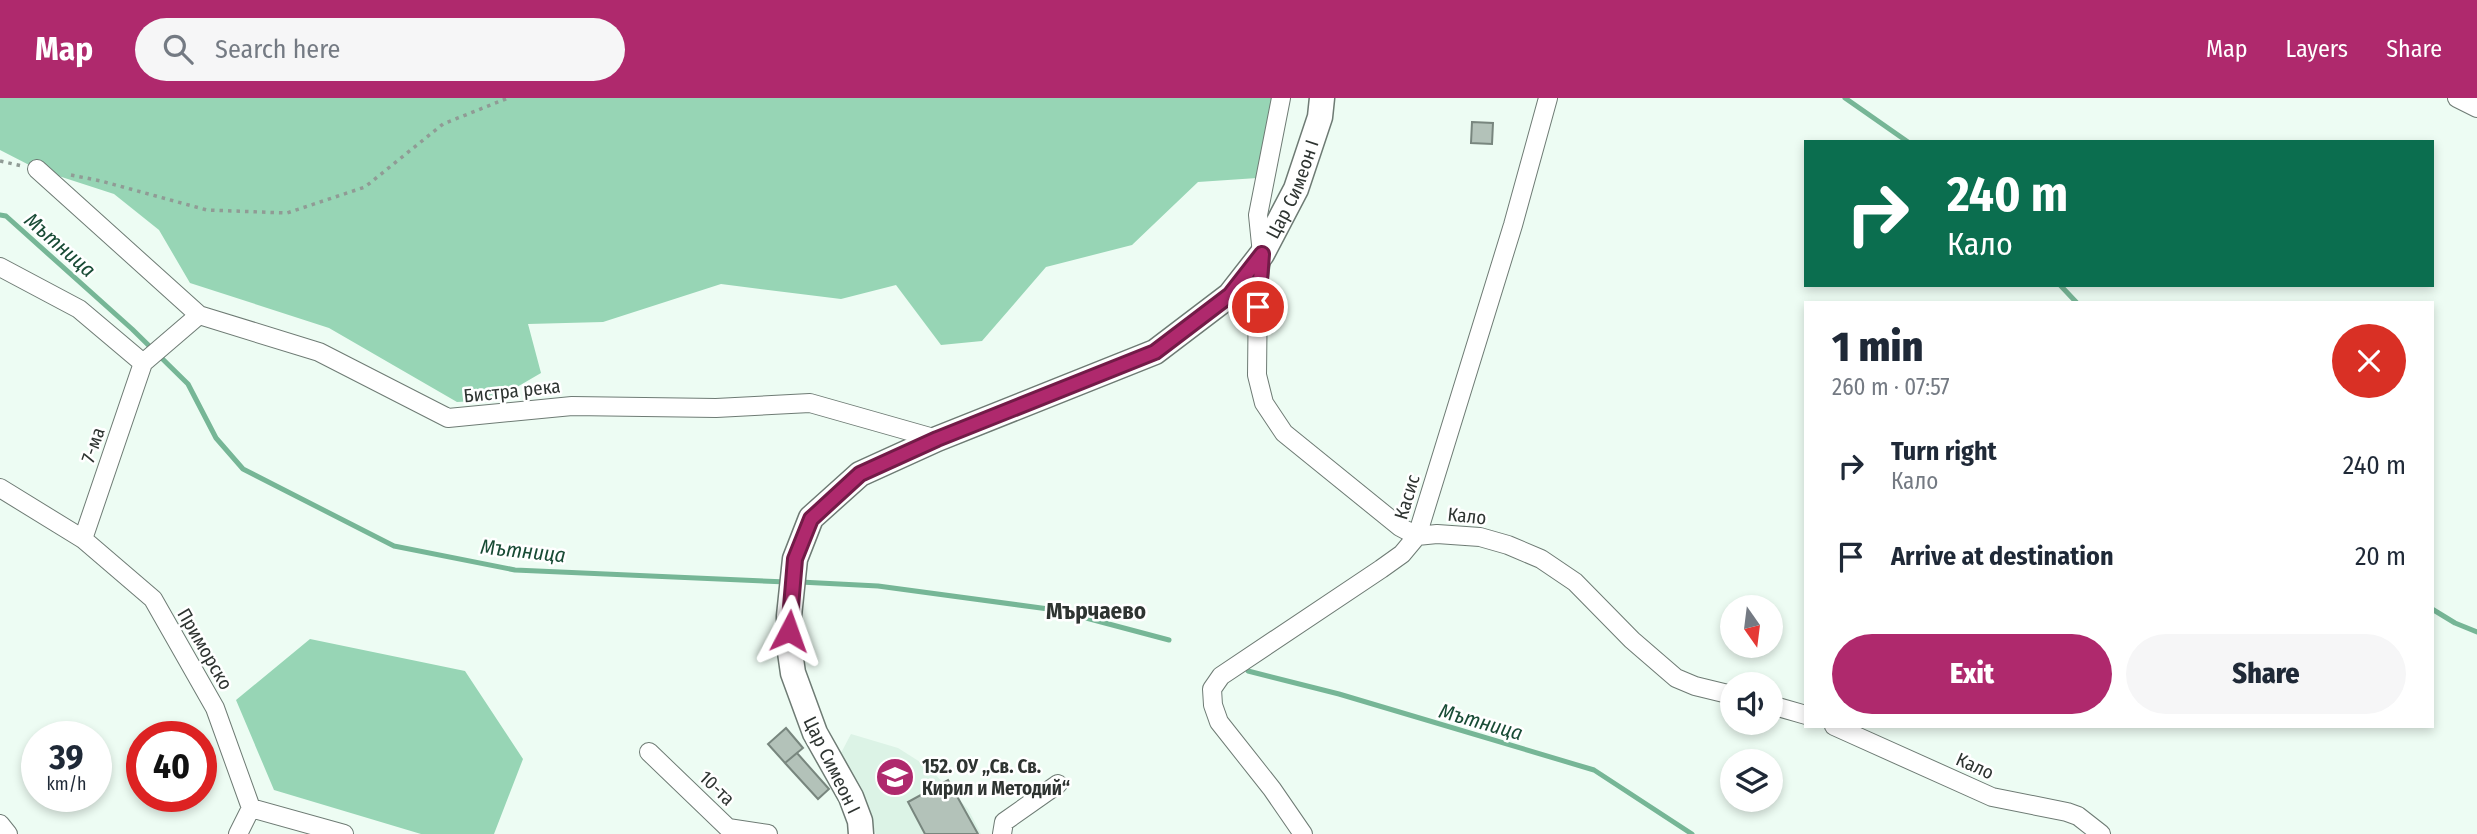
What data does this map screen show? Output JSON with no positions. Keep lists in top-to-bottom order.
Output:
{
  "streets": {
    "street": [
      "Цар Симеон I",
      "Бистра река",
      "7-ма",
      "Касис",
      "Кало",
      "Приморско",
      "10-та"
    ]
  },
  "crossings": [
    ["Цар Симеон I", "Бистра река"],
    ["7-ма", "Приморско"],
    ["Касис", "Кало"]
  ],
  "districts": ["Мърчаево"],
  "water": ["Мътница"],
  "places": {
    "school or university": ["152. ОУ „Св. Св. Кирил и Методий“"]
  },
  "north": "bottom",
  "page": {
    "header": "Map",
    "search": "Search here",
    "nav": ["Map", "Layers", "Share"],
    "turn": ["240 m", "Кало"],
    "heading": ["1 min", "260 m · 07:57"],
    "list": [
      {
        "name": "Turn right",
        "note": "Кало",
        "value": "240 m"
      },
      {
        "name": "Arrive at destination",
        "value": "20 m"
      }
    ],
    "buttons": ["Exit", "Share"],
    "speed": "39 km/h",
    "limit": "40"
  }
}
